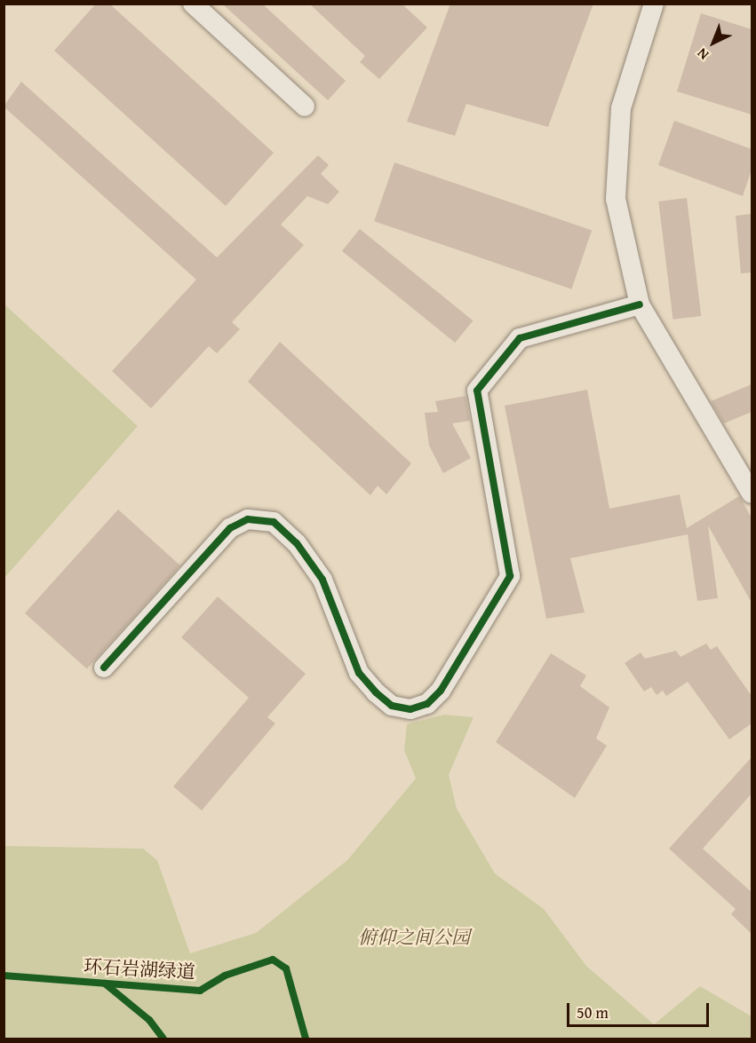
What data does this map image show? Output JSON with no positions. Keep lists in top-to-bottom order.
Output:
{
  "streets": {
    "cycle path": ["环石岩湖绿道"]
  },
  "parks": ["俯仰之间公园"],
  "scale_bar": "50 m",
  "north": "bottom left"
}
